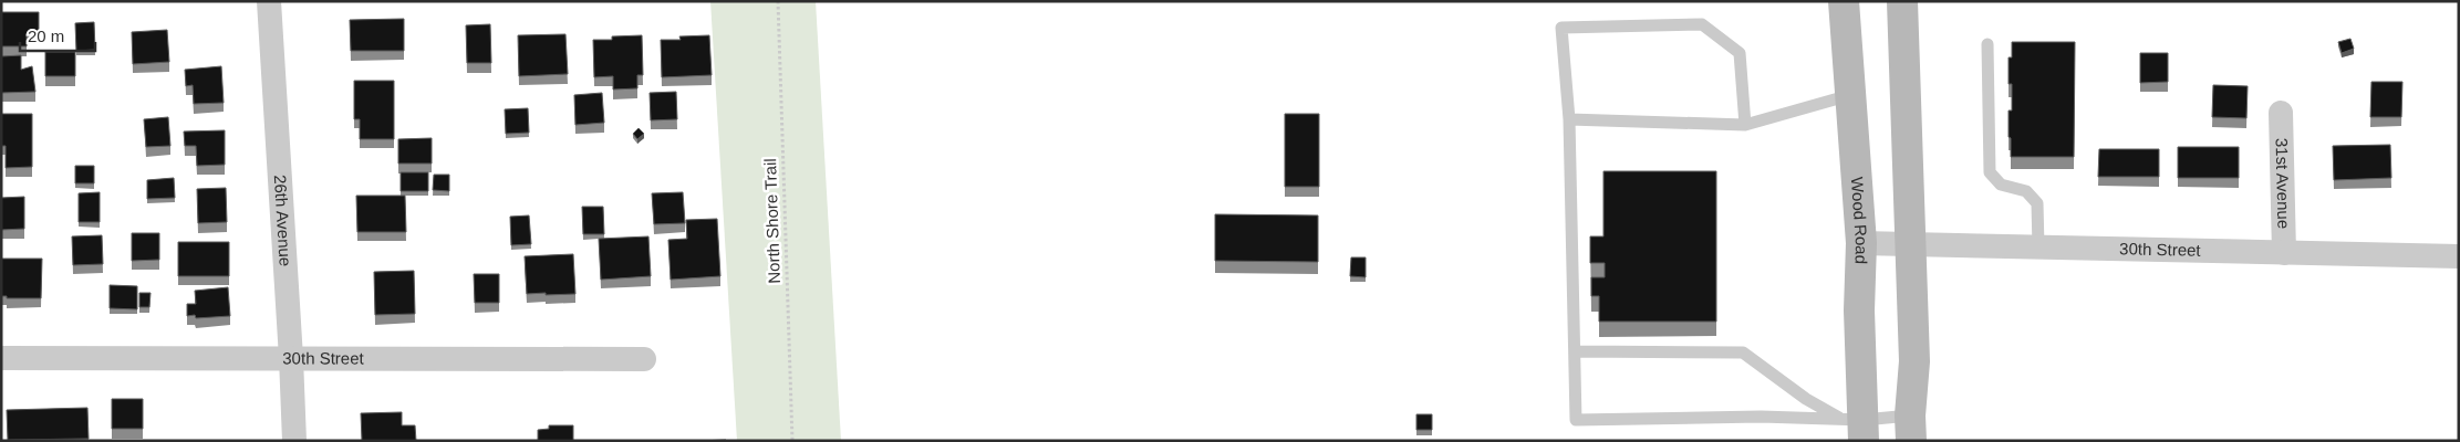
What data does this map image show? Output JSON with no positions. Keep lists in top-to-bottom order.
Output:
{
  "streets": {
    "street": [
      "31st Avenue",
      "26th Avenue",
      "Wood Road",
      "30th Street"
    ],
    "path": ["North Shore Trail"]
  },
  "crossings": [
    ["31st Avenue", "30th Street"],
    ["26th Avenue", "30th Street"],
    ["Wood Road", "30th Street"]
  ],
  "scale_bar": "20 m"
}
